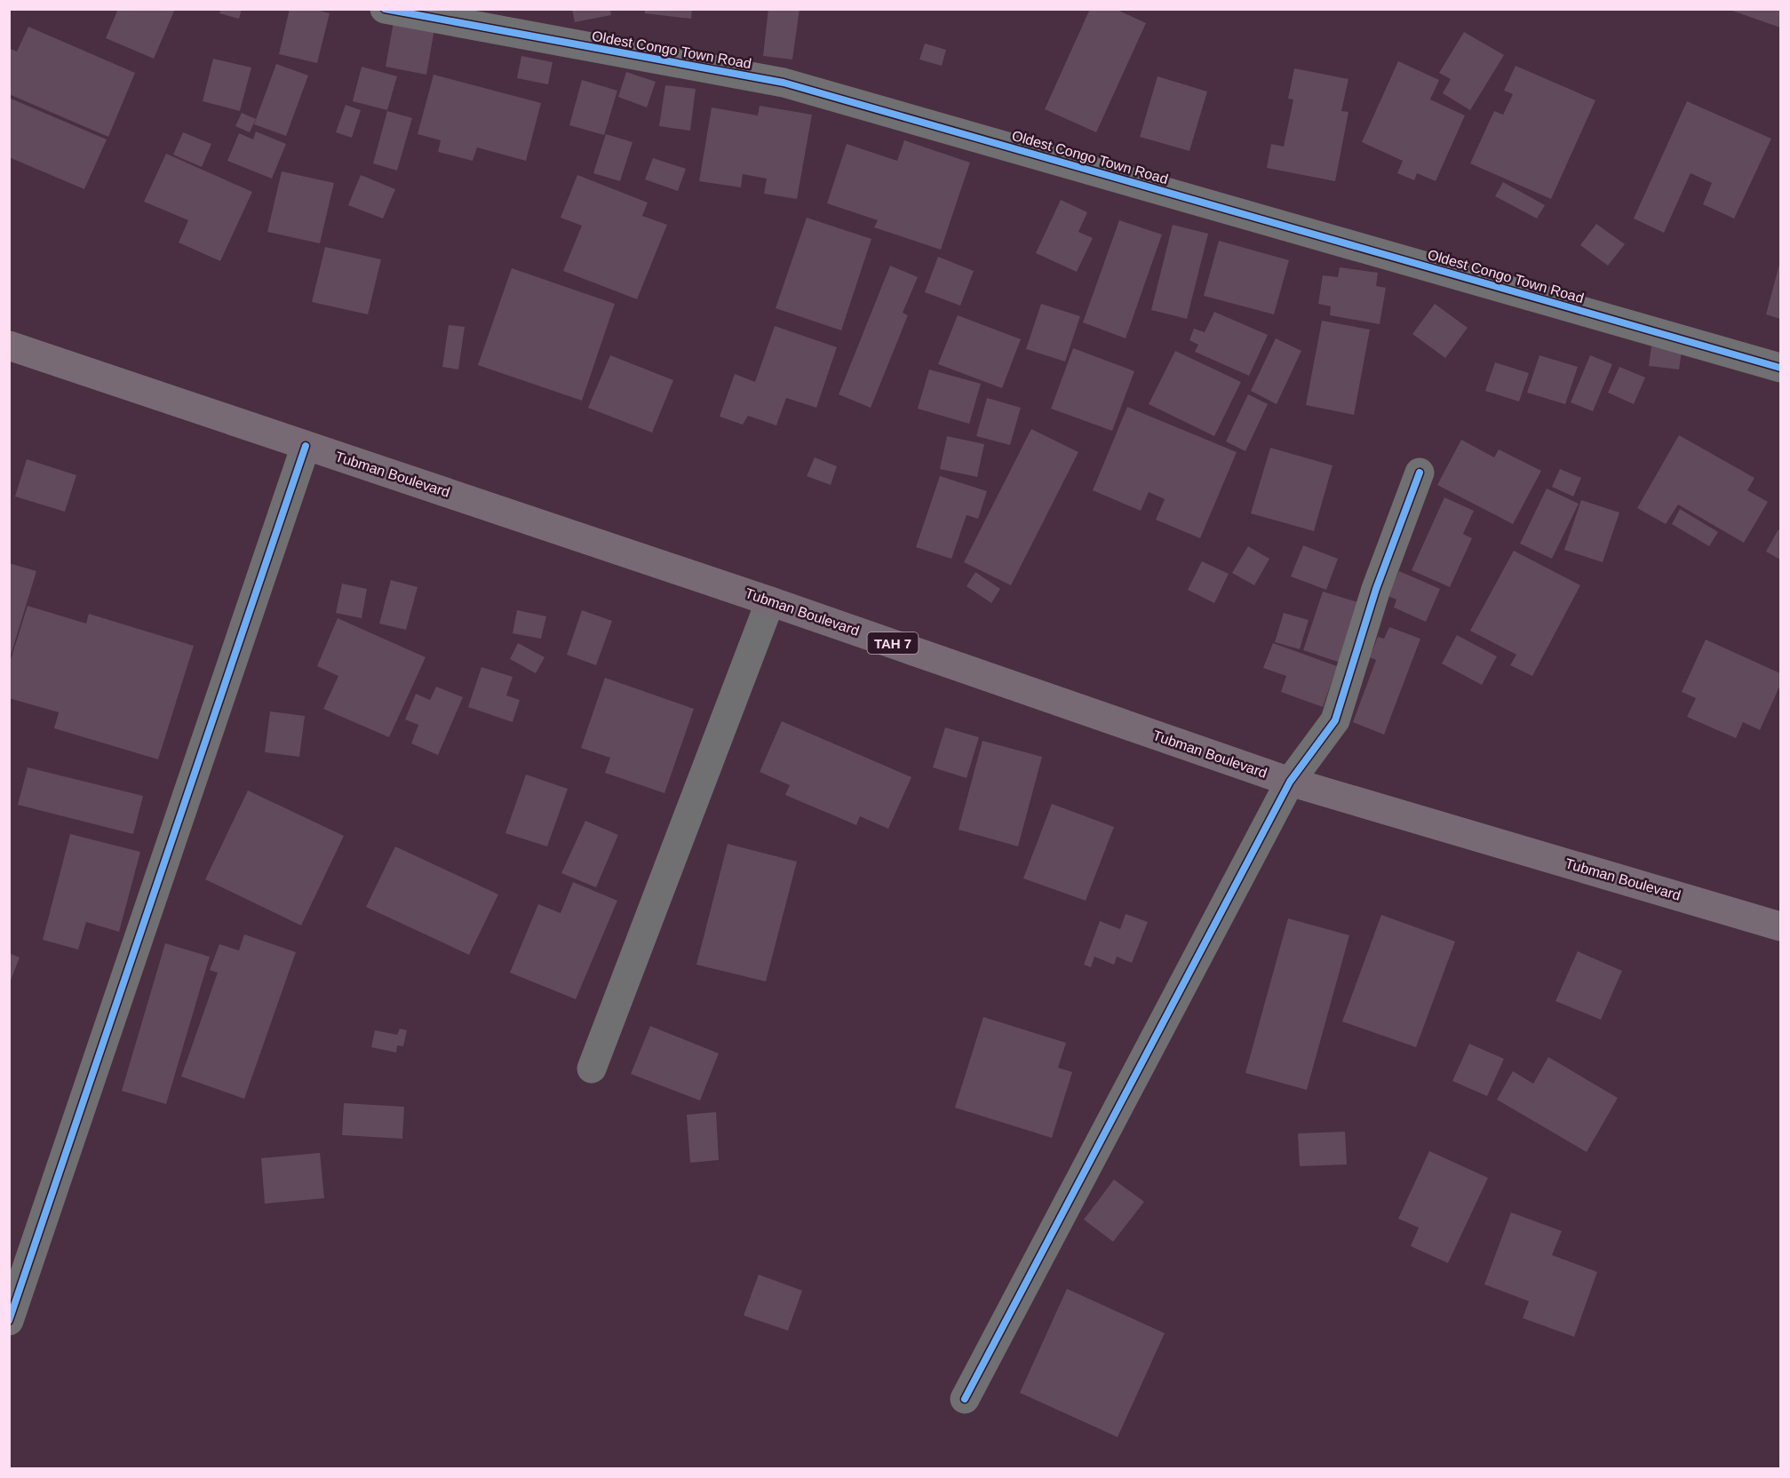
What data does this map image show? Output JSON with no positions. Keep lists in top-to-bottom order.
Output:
{
  "streets": {
    "highway": ["Tubman Boulevard", "TAH 7"],
    "street": ["Oldest Congo Town Road"]
  }
}
